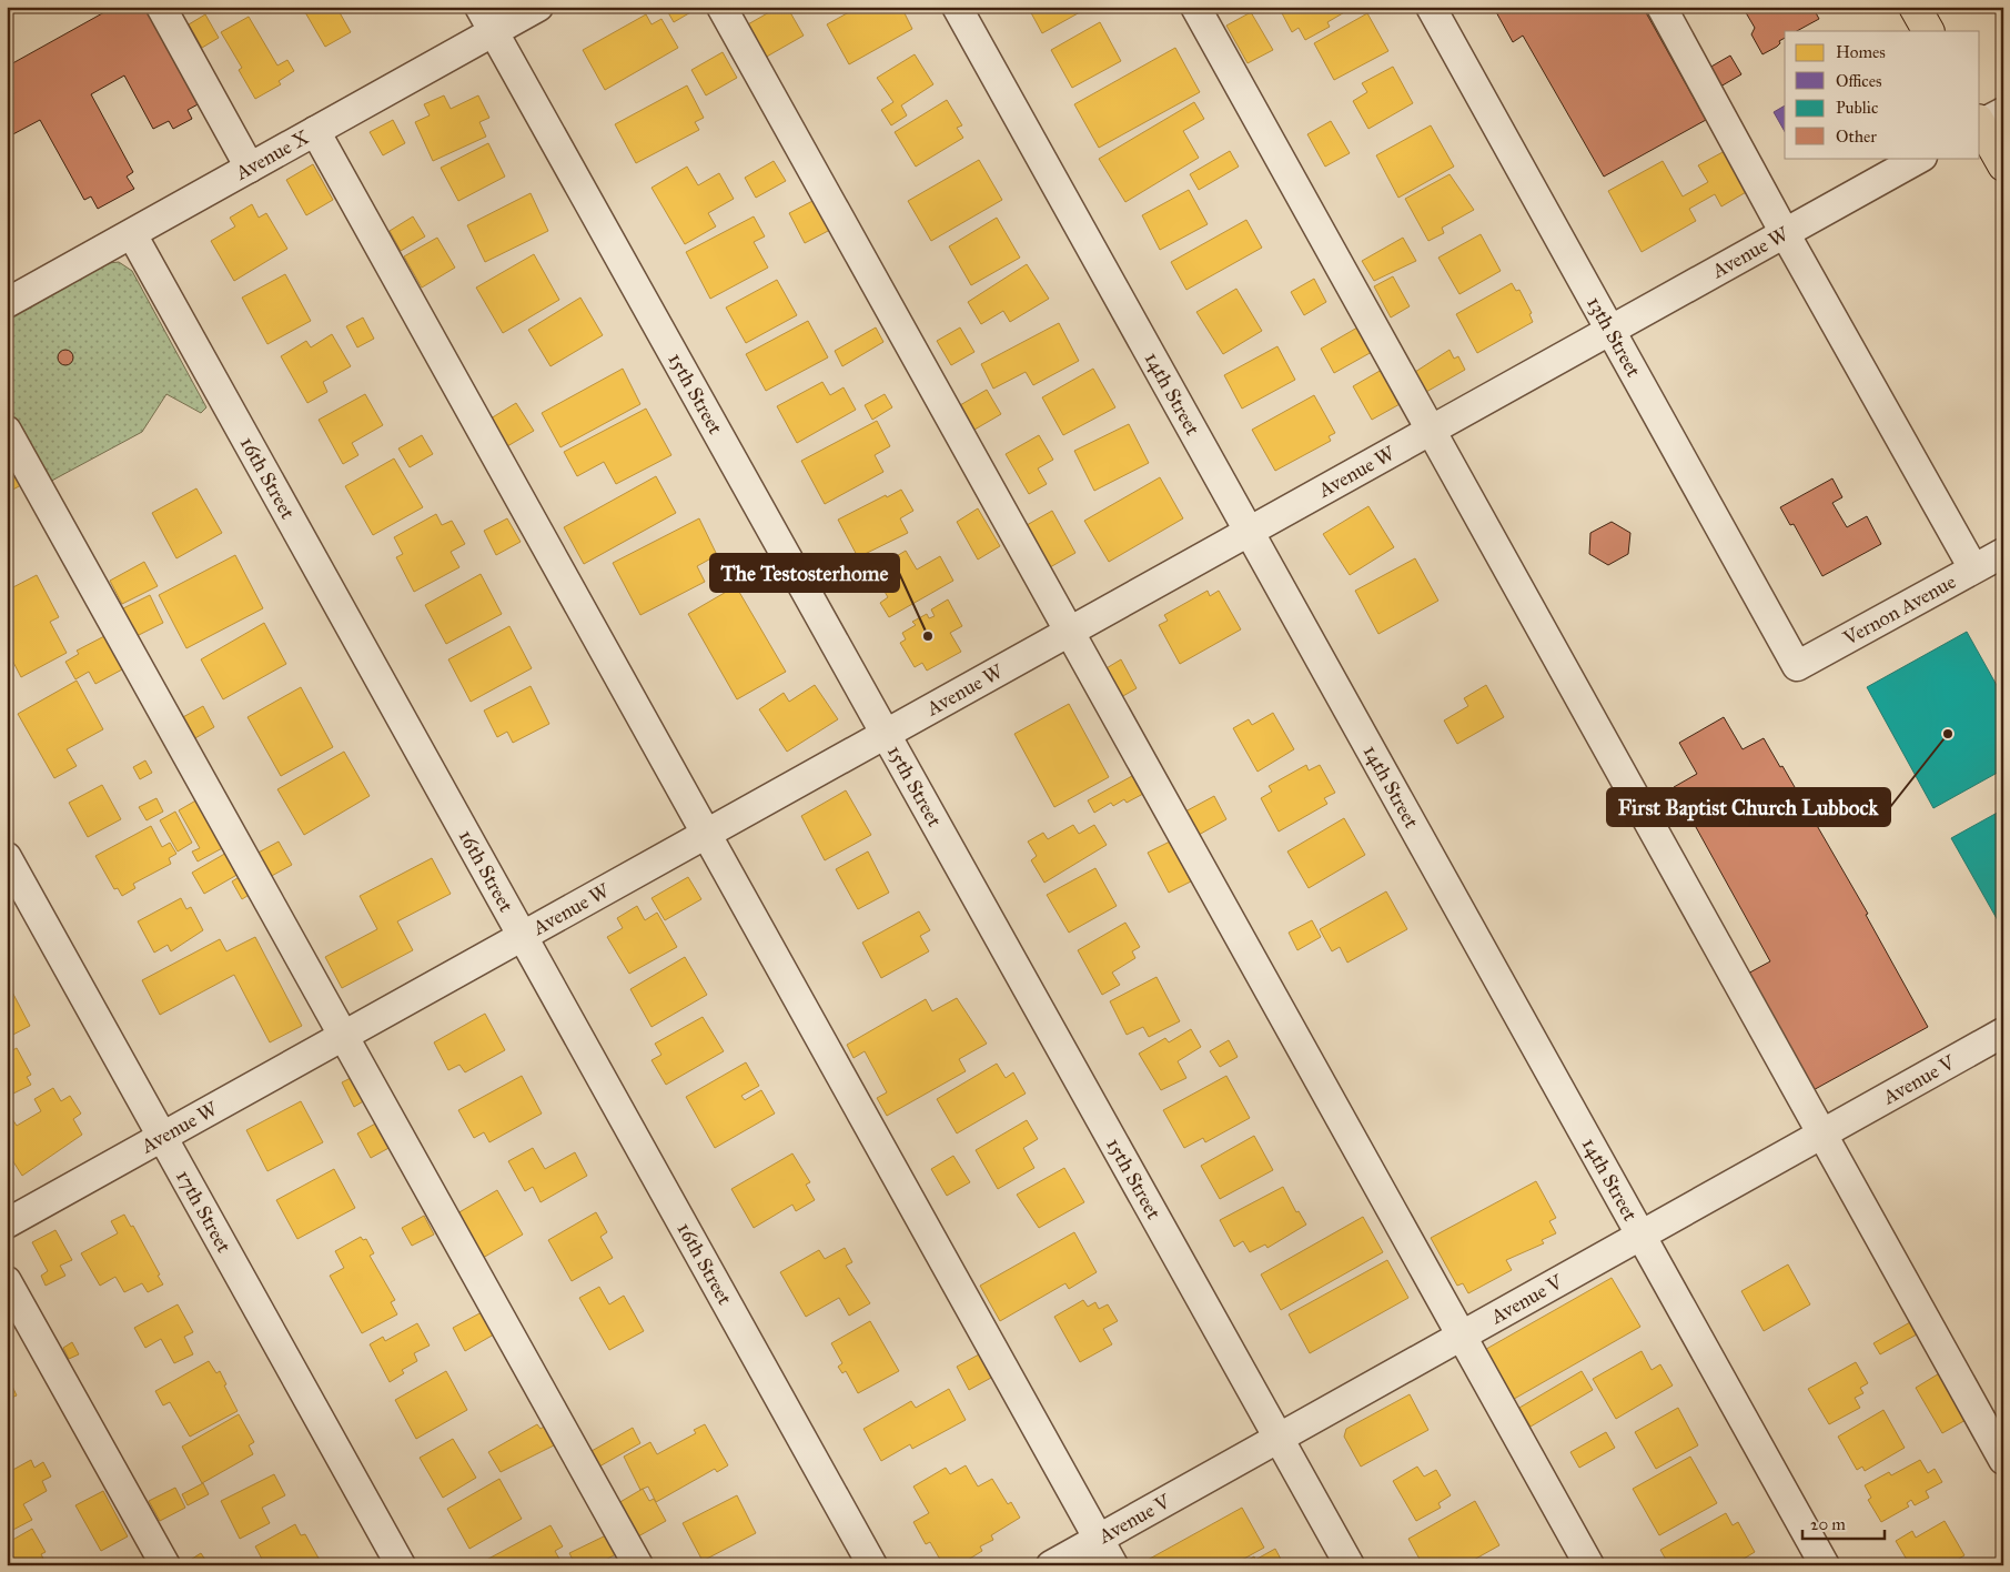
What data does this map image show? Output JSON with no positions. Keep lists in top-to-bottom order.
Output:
{
  "streets": {
    "street": [
      "Avenue X",
      "Avenue W",
      "13th Street",
      "15th Street",
      "14th Street",
      "16th Street",
      "Vernon Avenue",
      "Avenue V",
      "17th Street"
    ]
  },
  "crossings": [
    ["Avenue X", "15th Street"],
    ["Avenue X", "16th Street"],
    ["Avenue W", "13th Street"],
    ["Avenue W", "15th Street"],
    ["Avenue W", "14th Street"],
    ["Avenue W", "16th Street"],
    ["Avenue W", "17th Street"],
    ["13th Street", "Vernon Avenue"],
    ["15th Street", "Avenue V"],
    ["14th Street", "Avenue V"]
  ],
  "places": ["The Testosterhome", "First Baptist Church Lubbock"],
  "legend": [
    "Homes",
    "Offices",
    "Public",
    "Other"
  ],
  "scale_bar": "20 m"
}
